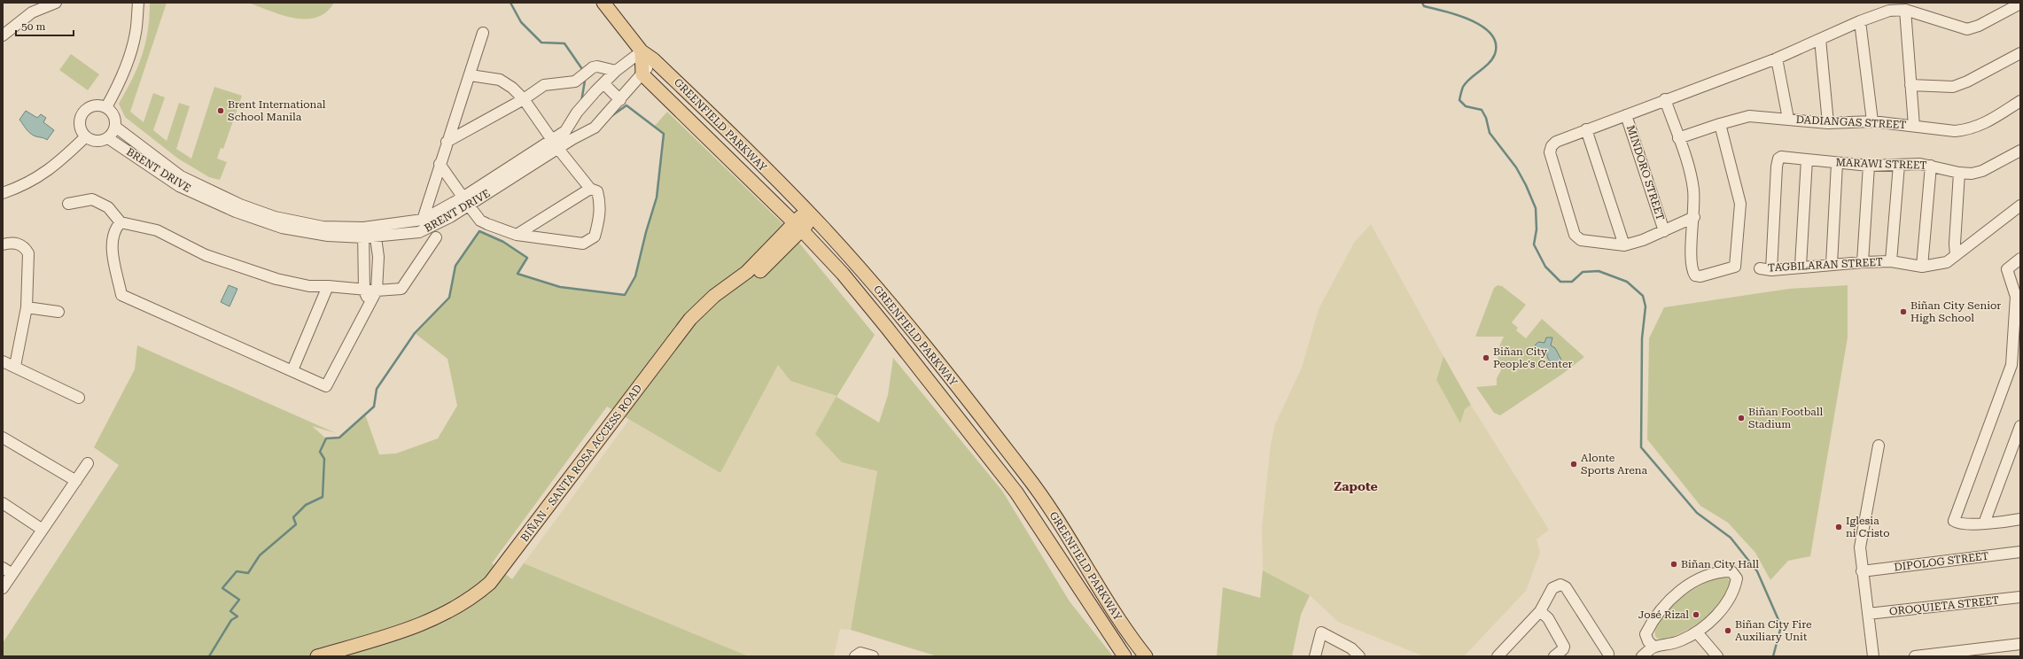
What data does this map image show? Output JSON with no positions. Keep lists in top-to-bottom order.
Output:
{
  "streets": {
    "main road": ["GREENFIELD PARKWAY", "BIÑAN - SANTA ROSA ACCESS ROAD"],
    "street": [
      "DADIANGAS STREET",
      "MARAWI STREET",
      "BRENT DRIVE",
      "MINDORO STREET",
      "TAGBILARAN STREET",
      "DIPOLOG STREET",
      "OROQUIETA STREET"
    ]
  },
  "crossings": [
    ["GREENFIELD PARKWAY", "BRENT DRIVE"],
    ["GREENFIELD PARKWAY", "BIÑAN - SANTA ROSA ACCESS ROAD"],
    ["MARAWI STREET", "TAGBILARAN STREET"]
  ],
  "districts": ["Zapote"],
  "places": [
    "Brent International School Manila",
    "Biñan City Senior High School",
    "Biñan City People's Center",
    "Biñan Football Stadium",
    "Alonte Sports Arena",
    "Iglesia ni Cristo",
    "Biñan City Hall",
    "José Rizal",
    "Biñan City Fire Auxiliary Unit"
  ],
  "scale_bar": "50 m"
}
